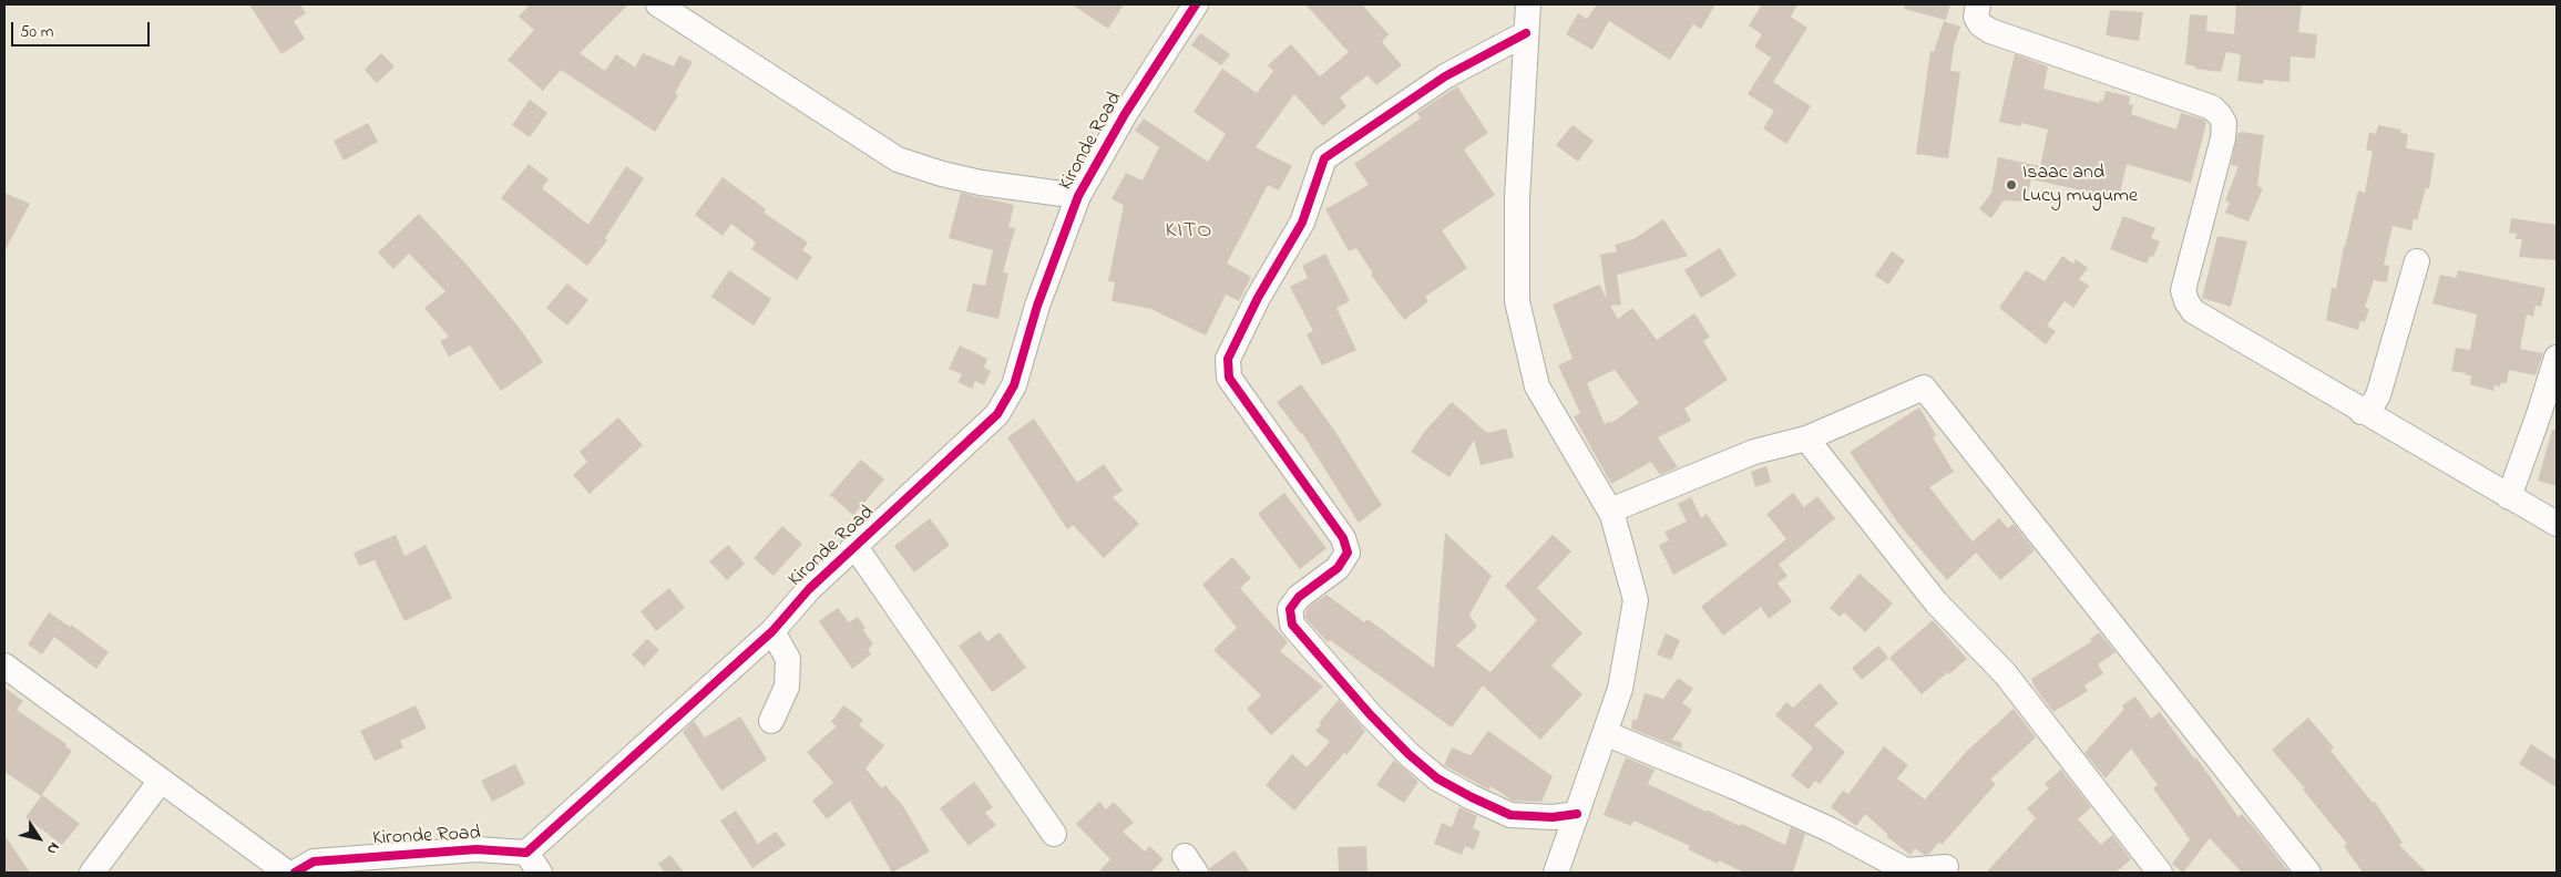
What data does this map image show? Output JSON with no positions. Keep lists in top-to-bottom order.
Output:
{
  "streets": {
    "street": ["Kironde Road"]
  },
  "districts": ["KITO"],
  "places": ["Isaac and Lucy mugume"],
  "scale_bar": "50 m",
  "north": "bottom right"
}
